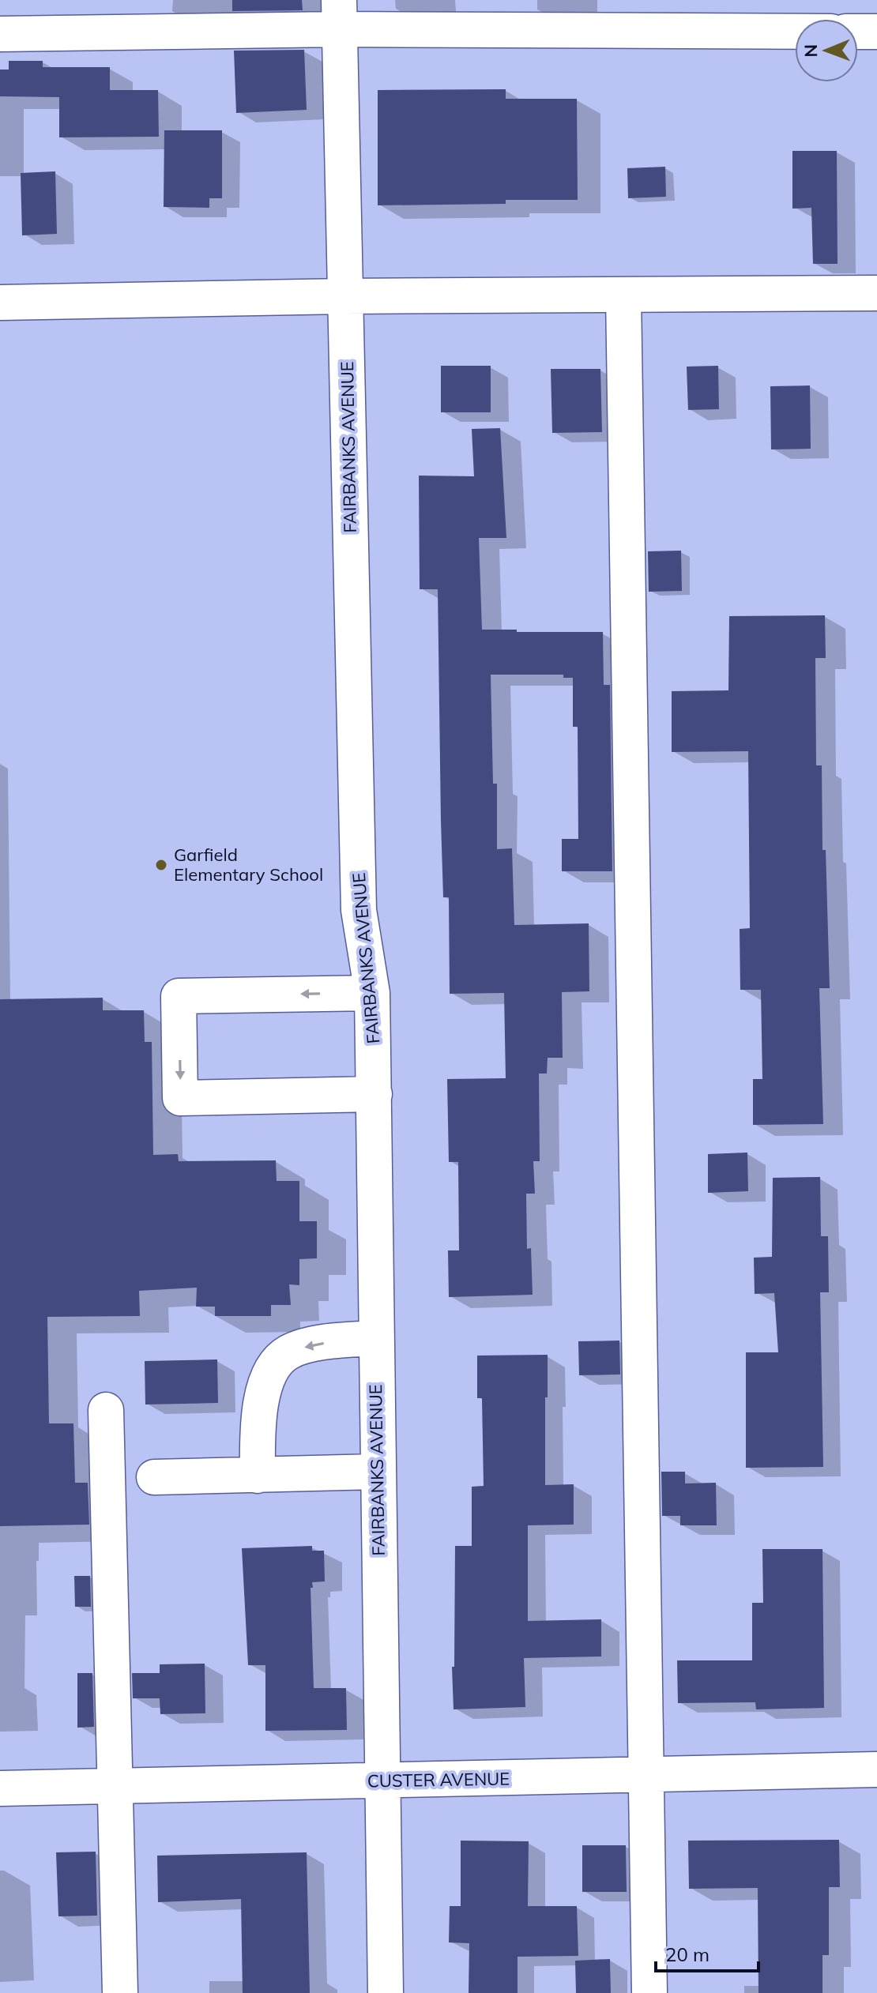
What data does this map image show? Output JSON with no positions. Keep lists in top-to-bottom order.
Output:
{
  "streets": {
    "street": ["FAIRBANKS AVENUE", "CUSTER AVENUE"]
  },
  "crossings": [
    ["FAIRBANKS AVENUE", "CUSTER AVENUE"]
  ],
  "places": ["Garfield Elementary School"],
  "scale_bar": "20 m",
  "north": "left"
}
